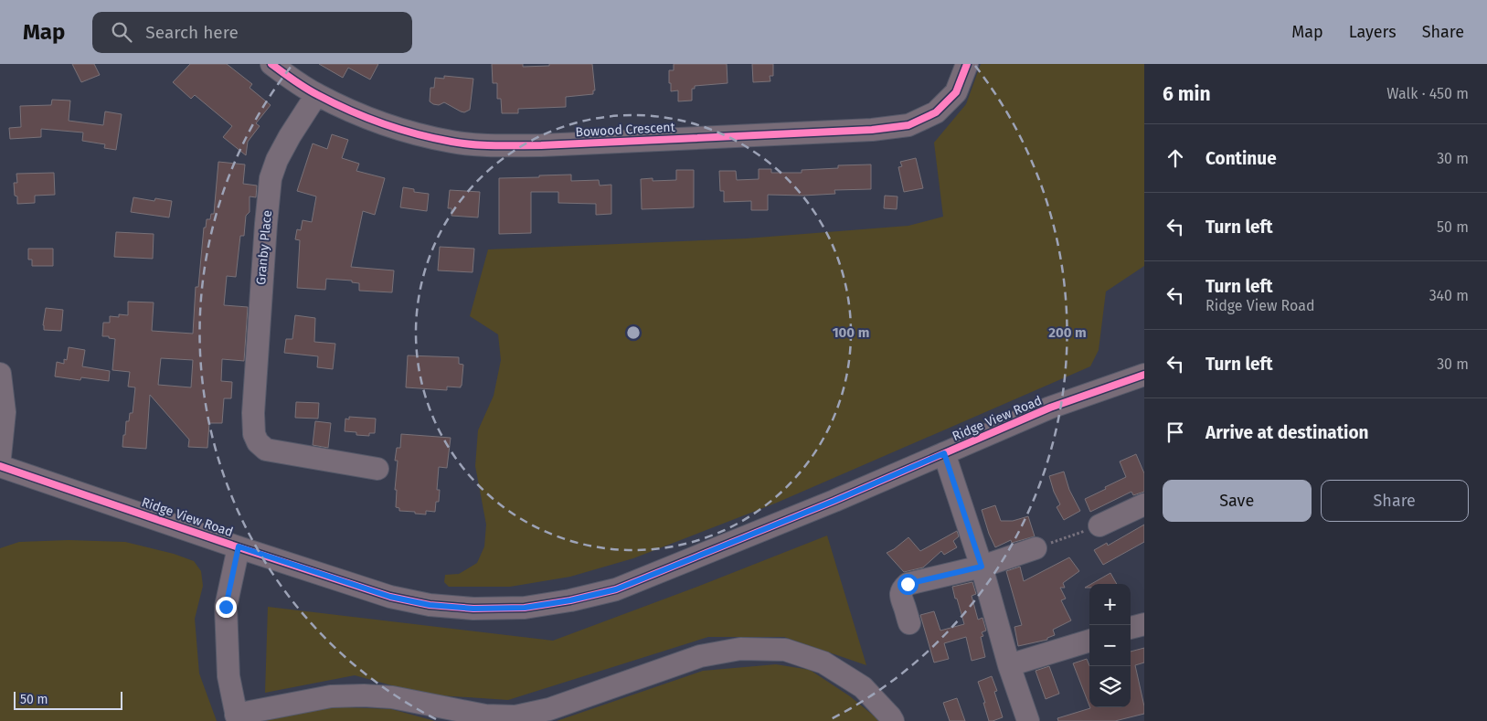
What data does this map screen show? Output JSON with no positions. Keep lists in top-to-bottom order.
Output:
{
  "streets": {
    "street": ["Bowood Crescent", "Granby Place", "Ridge View Road"]
  },
  "crossings": [
    ["Bowood Crescent", "Granby Place"]
  ],
  "scale_bar": "50 m",
  "page": {
    "header": "Map",
    "search": "Search here",
    "nav": ["Map", "Layers", "Share"],
    "heading": ["6 min", "Walk · 450 m"],
    "list": [
      ["Continue", "30 m"],
      ["Turn left", "50 m"],
      ["Turn left", "Ridge View Road", "340 m"],
      ["Turn left", "30 m"],
      "Arrive at destination"
    ],
    "buttons": ["Save", "Share"],
    "map_buttons": ["+", "−"],
    "scale": "50 m"
  },
  "rings": ["100 m", "200 m"]
}
